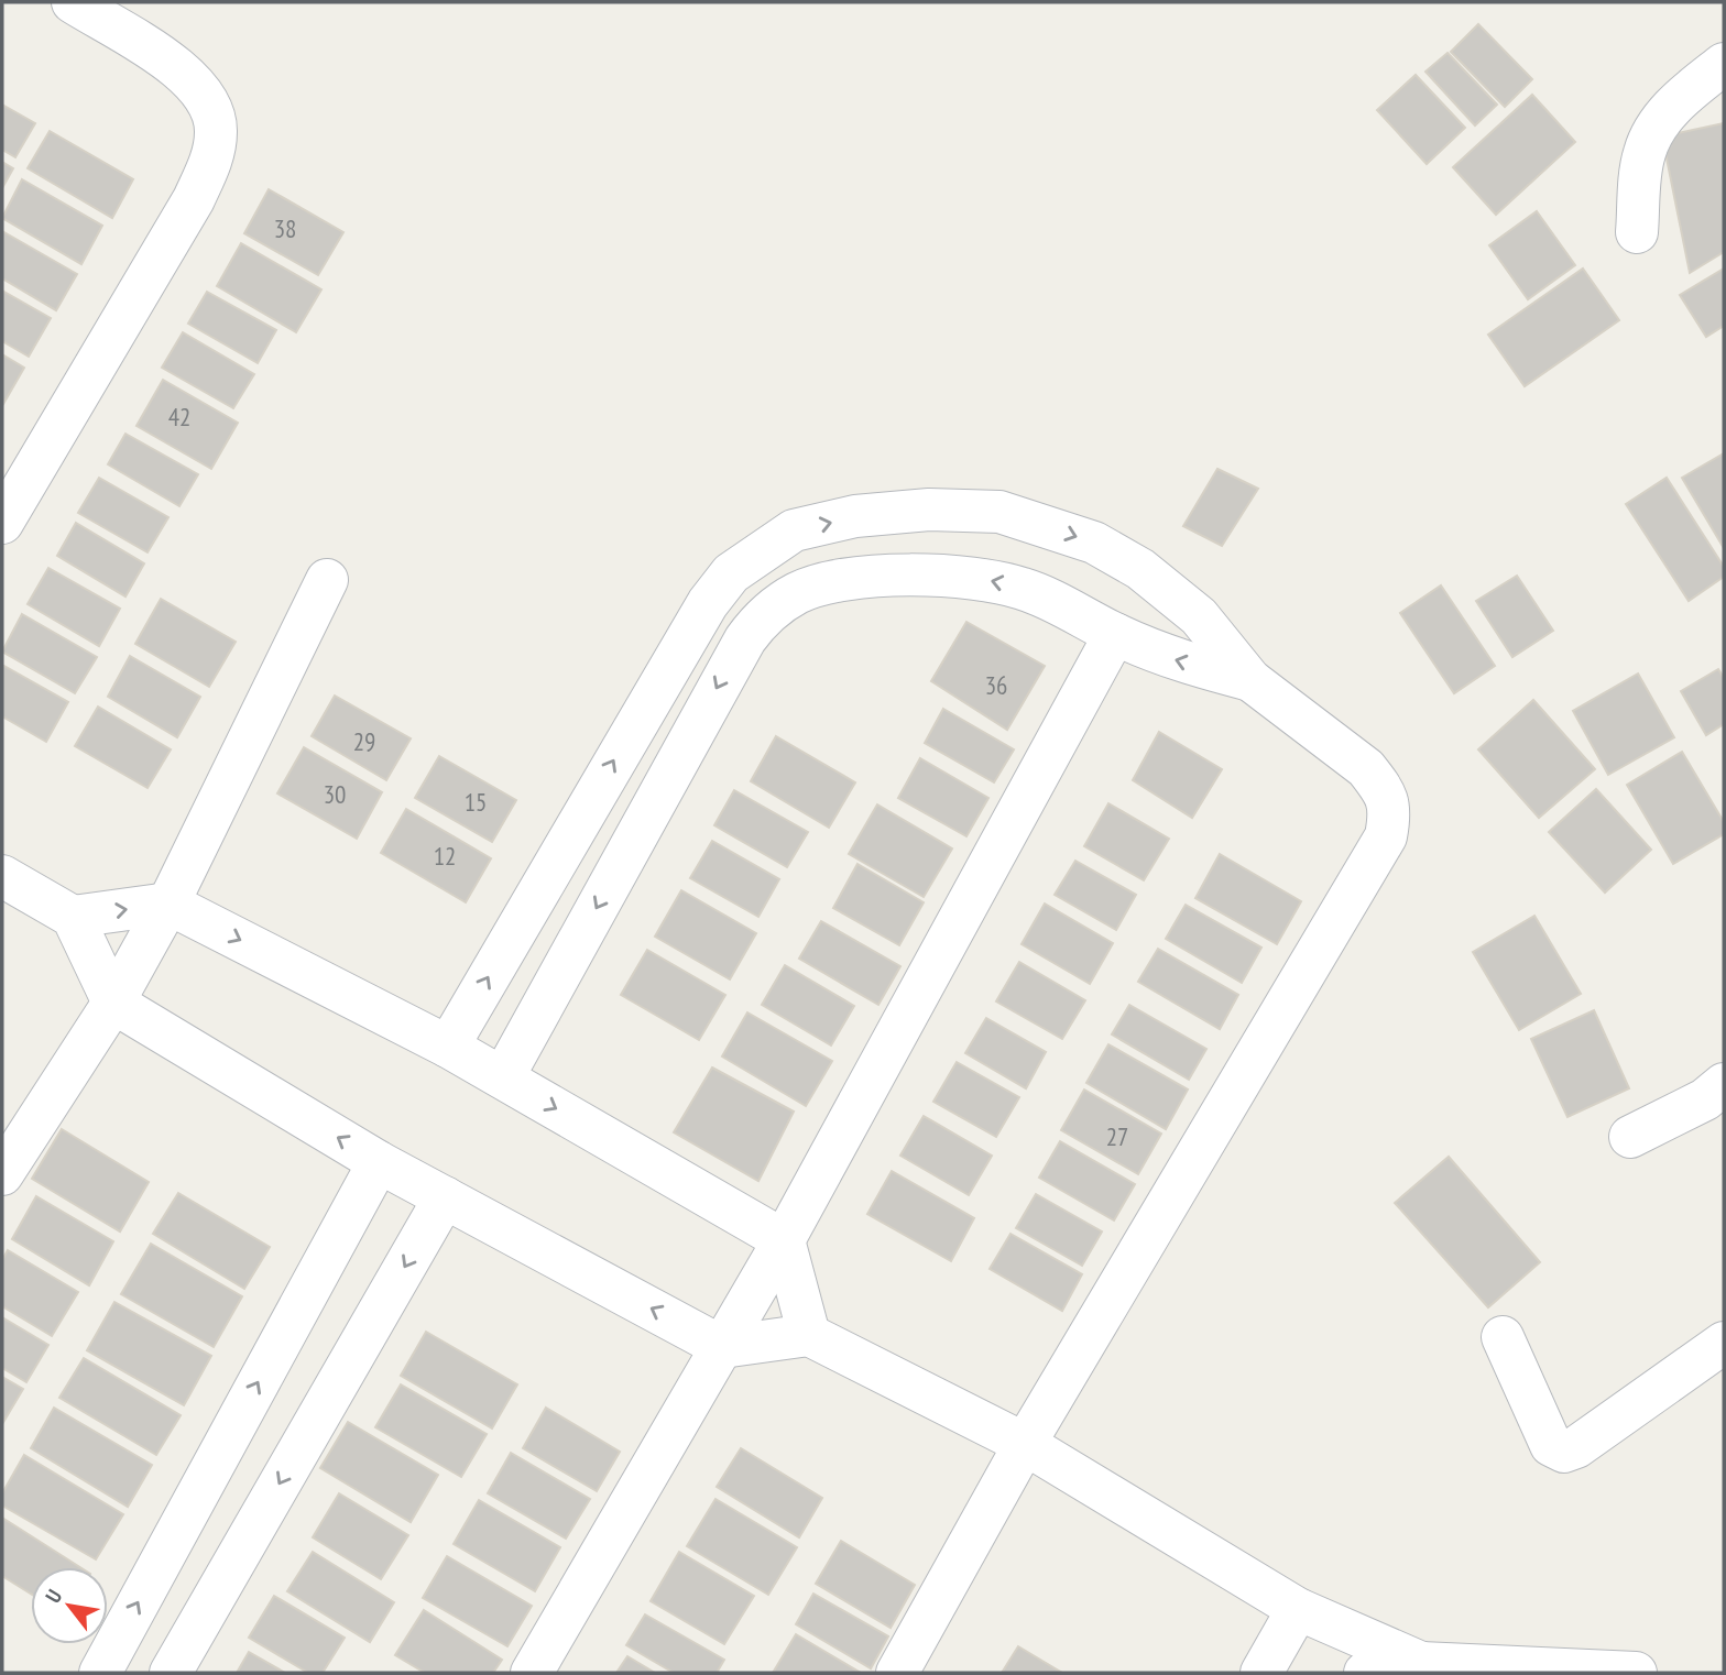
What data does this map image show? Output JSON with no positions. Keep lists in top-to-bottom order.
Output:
{
  "house_numbers": [
    "38",
    "42",
    "36",
    "29",
    "30",
    "15",
    "12",
    "27"
  ],
  "north": "top left"
}
